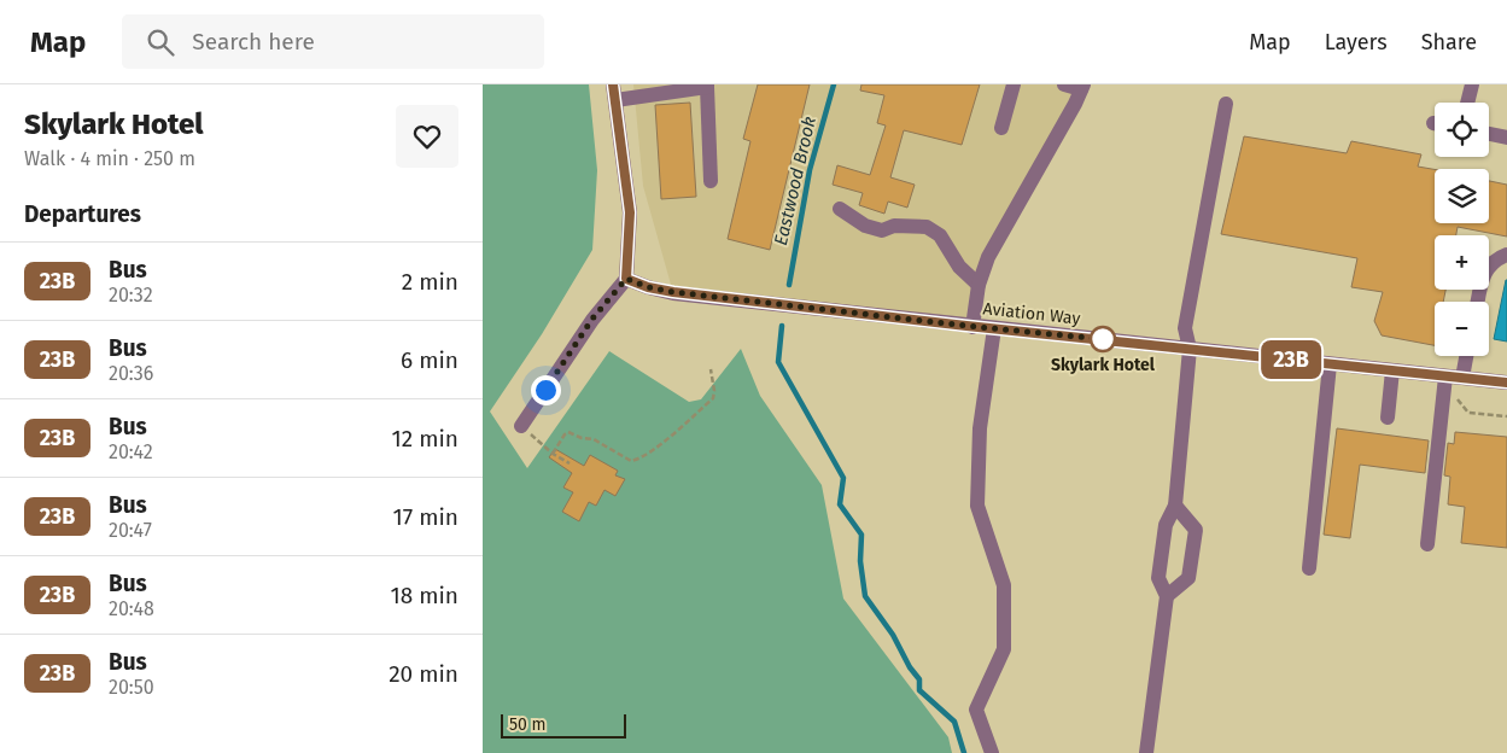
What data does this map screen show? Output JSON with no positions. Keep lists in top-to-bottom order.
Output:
{
  "streets": {
    "street": ["Aviation Way"]
  },
  "water": ["Eastwood Brook"],
  "places": ["Skylark Hotel"],
  "lines": ["bus line 23B"],
  "scale_bar": "50 m",
  "page": {
    "header": "Map",
    "search": "Search here",
    "nav": ["Map", "Layers", "Share"],
    "heading": [
      ["Skylark Hotel", "Walk · 4 min · 250 m"],
      "Departures"
    ],
    "on_map": "23B",
    "map_buttons": ["+", "−"],
    "list": [
      {
        "mark": "23B",
        "name": "Bus",
        "note": "20:32",
        "value": "2 min"
      },
      {
        "mark": "23B",
        "name": "Bus",
        "note": "20:36",
        "value": "6 min"
      },
      {
        "mark": "23B",
        "name": "Bus",
        "note": "20:42",
        "value": "12 min"
      },
      {
        "mark": "23B",
        "name": "Bus",
        "note": "20:47",
        "value": "17 min"
      },
      {
        "mark": "23B",
        "name": "Bus",
        "note": "20:48",
        "value": "18 min"
      },
      {
        "mark": "23B",
        "name": "Bus",
        "note": "20:50",
        "value": "20 min"
      }
    ],
    "scale": "50 m"
  }
}
